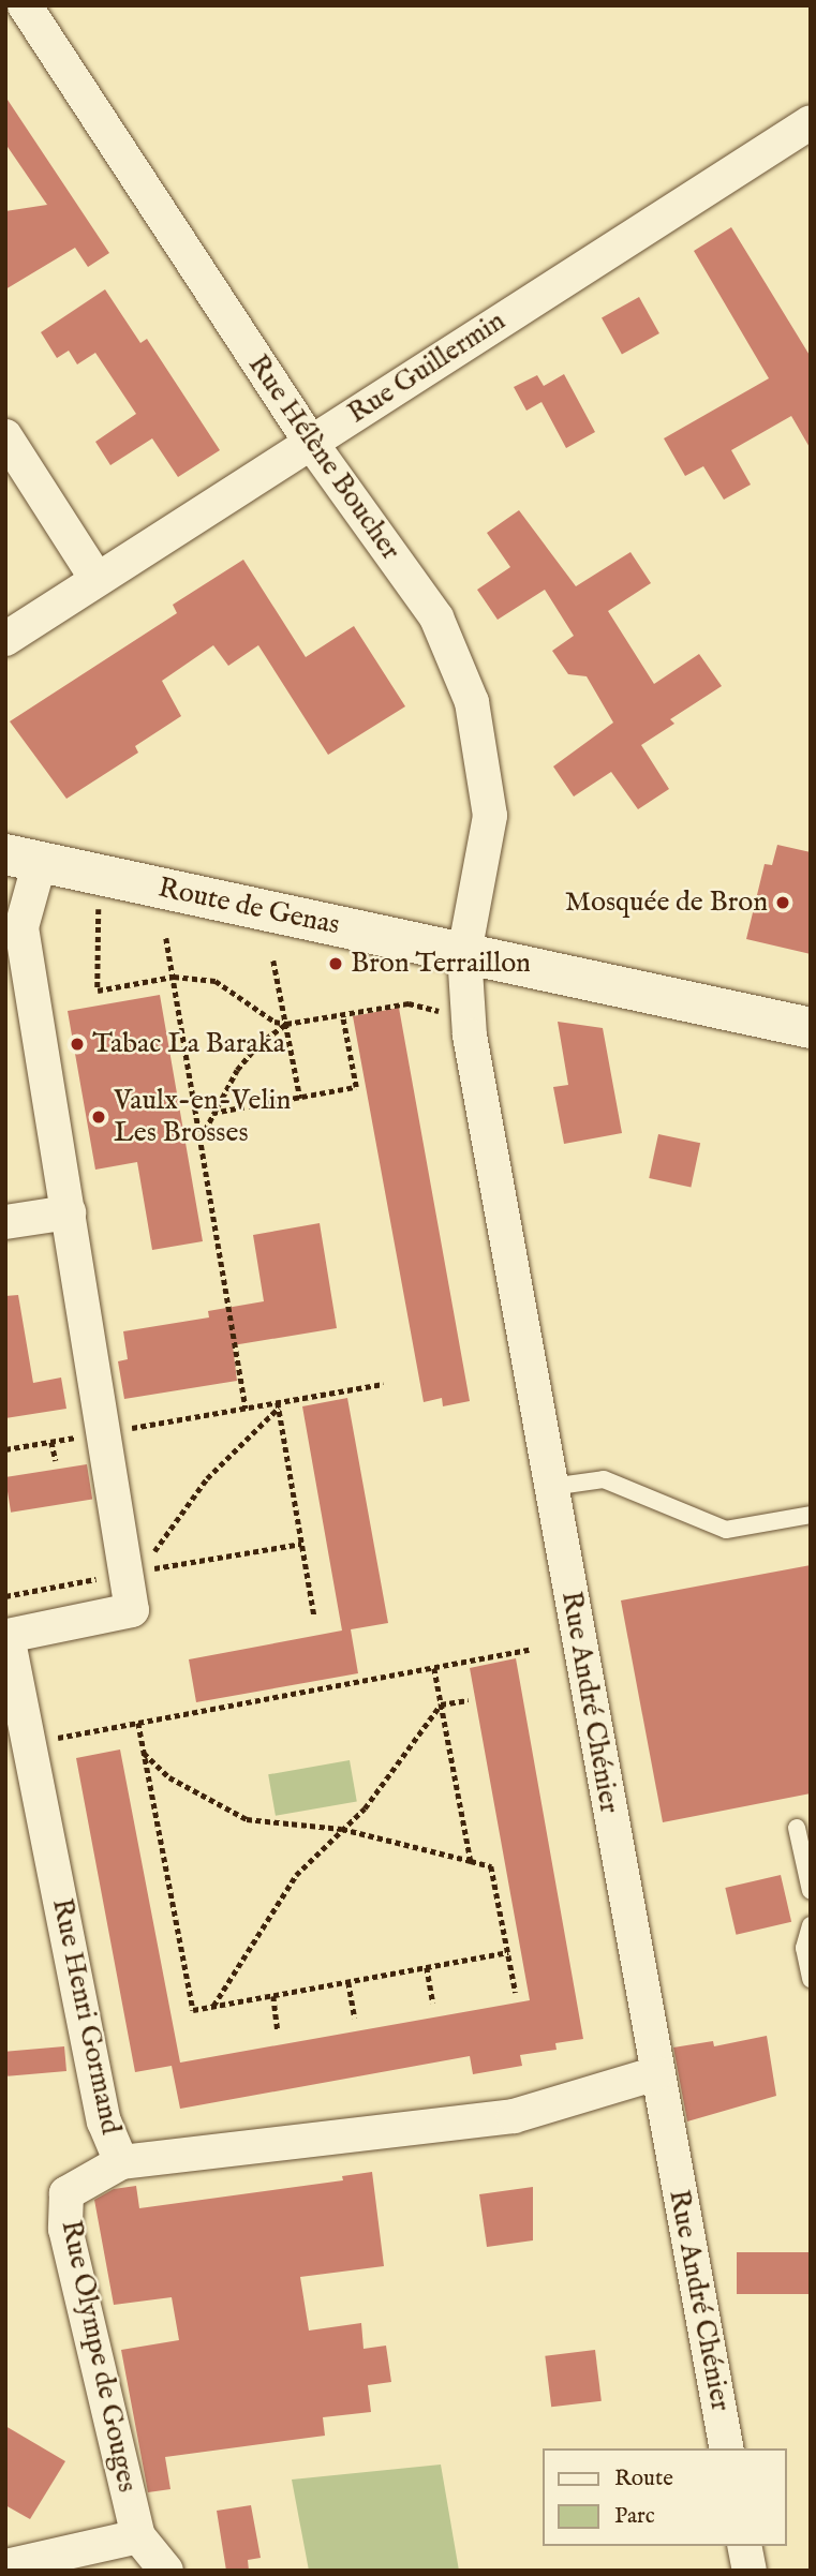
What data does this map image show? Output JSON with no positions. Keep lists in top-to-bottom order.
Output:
{
  "streets": {
    "main road": ["Route de Genas"],
    "street": [
      "Rue Guillermin",
      "Rue Hélène Boucher",
      "Rue André Chénier",
      "Rue Henri Gormand",
      "Rue Olympe de Gouges"
    ]
  },
  "crossings": [
    ["Rue Guillermin", "Rue Hélène Boucher"],
    ["Rue Hélène Boucher", "Route de Genas"],
    ["Rue Hélène Boucher", "Rue André Chénier"],
    ["Route de Genas", "Rue André Chénier"],
    ["Route de Genas", "Rue Henri Gormand"],
    ["Rue André Chénier", "Rue Henri Gormand"],
    ["Rue Henri Gormand", "Rue Olympe de Gouges"]
  ],
  "places": [
    "Mosquée de Bron",
    "Bron Terraillon",
    "Tabac La Baraka",
    "Vaulx-en-Velin Les Brosses"
  ],
  "legend": ["Route", "Parc"]
}
